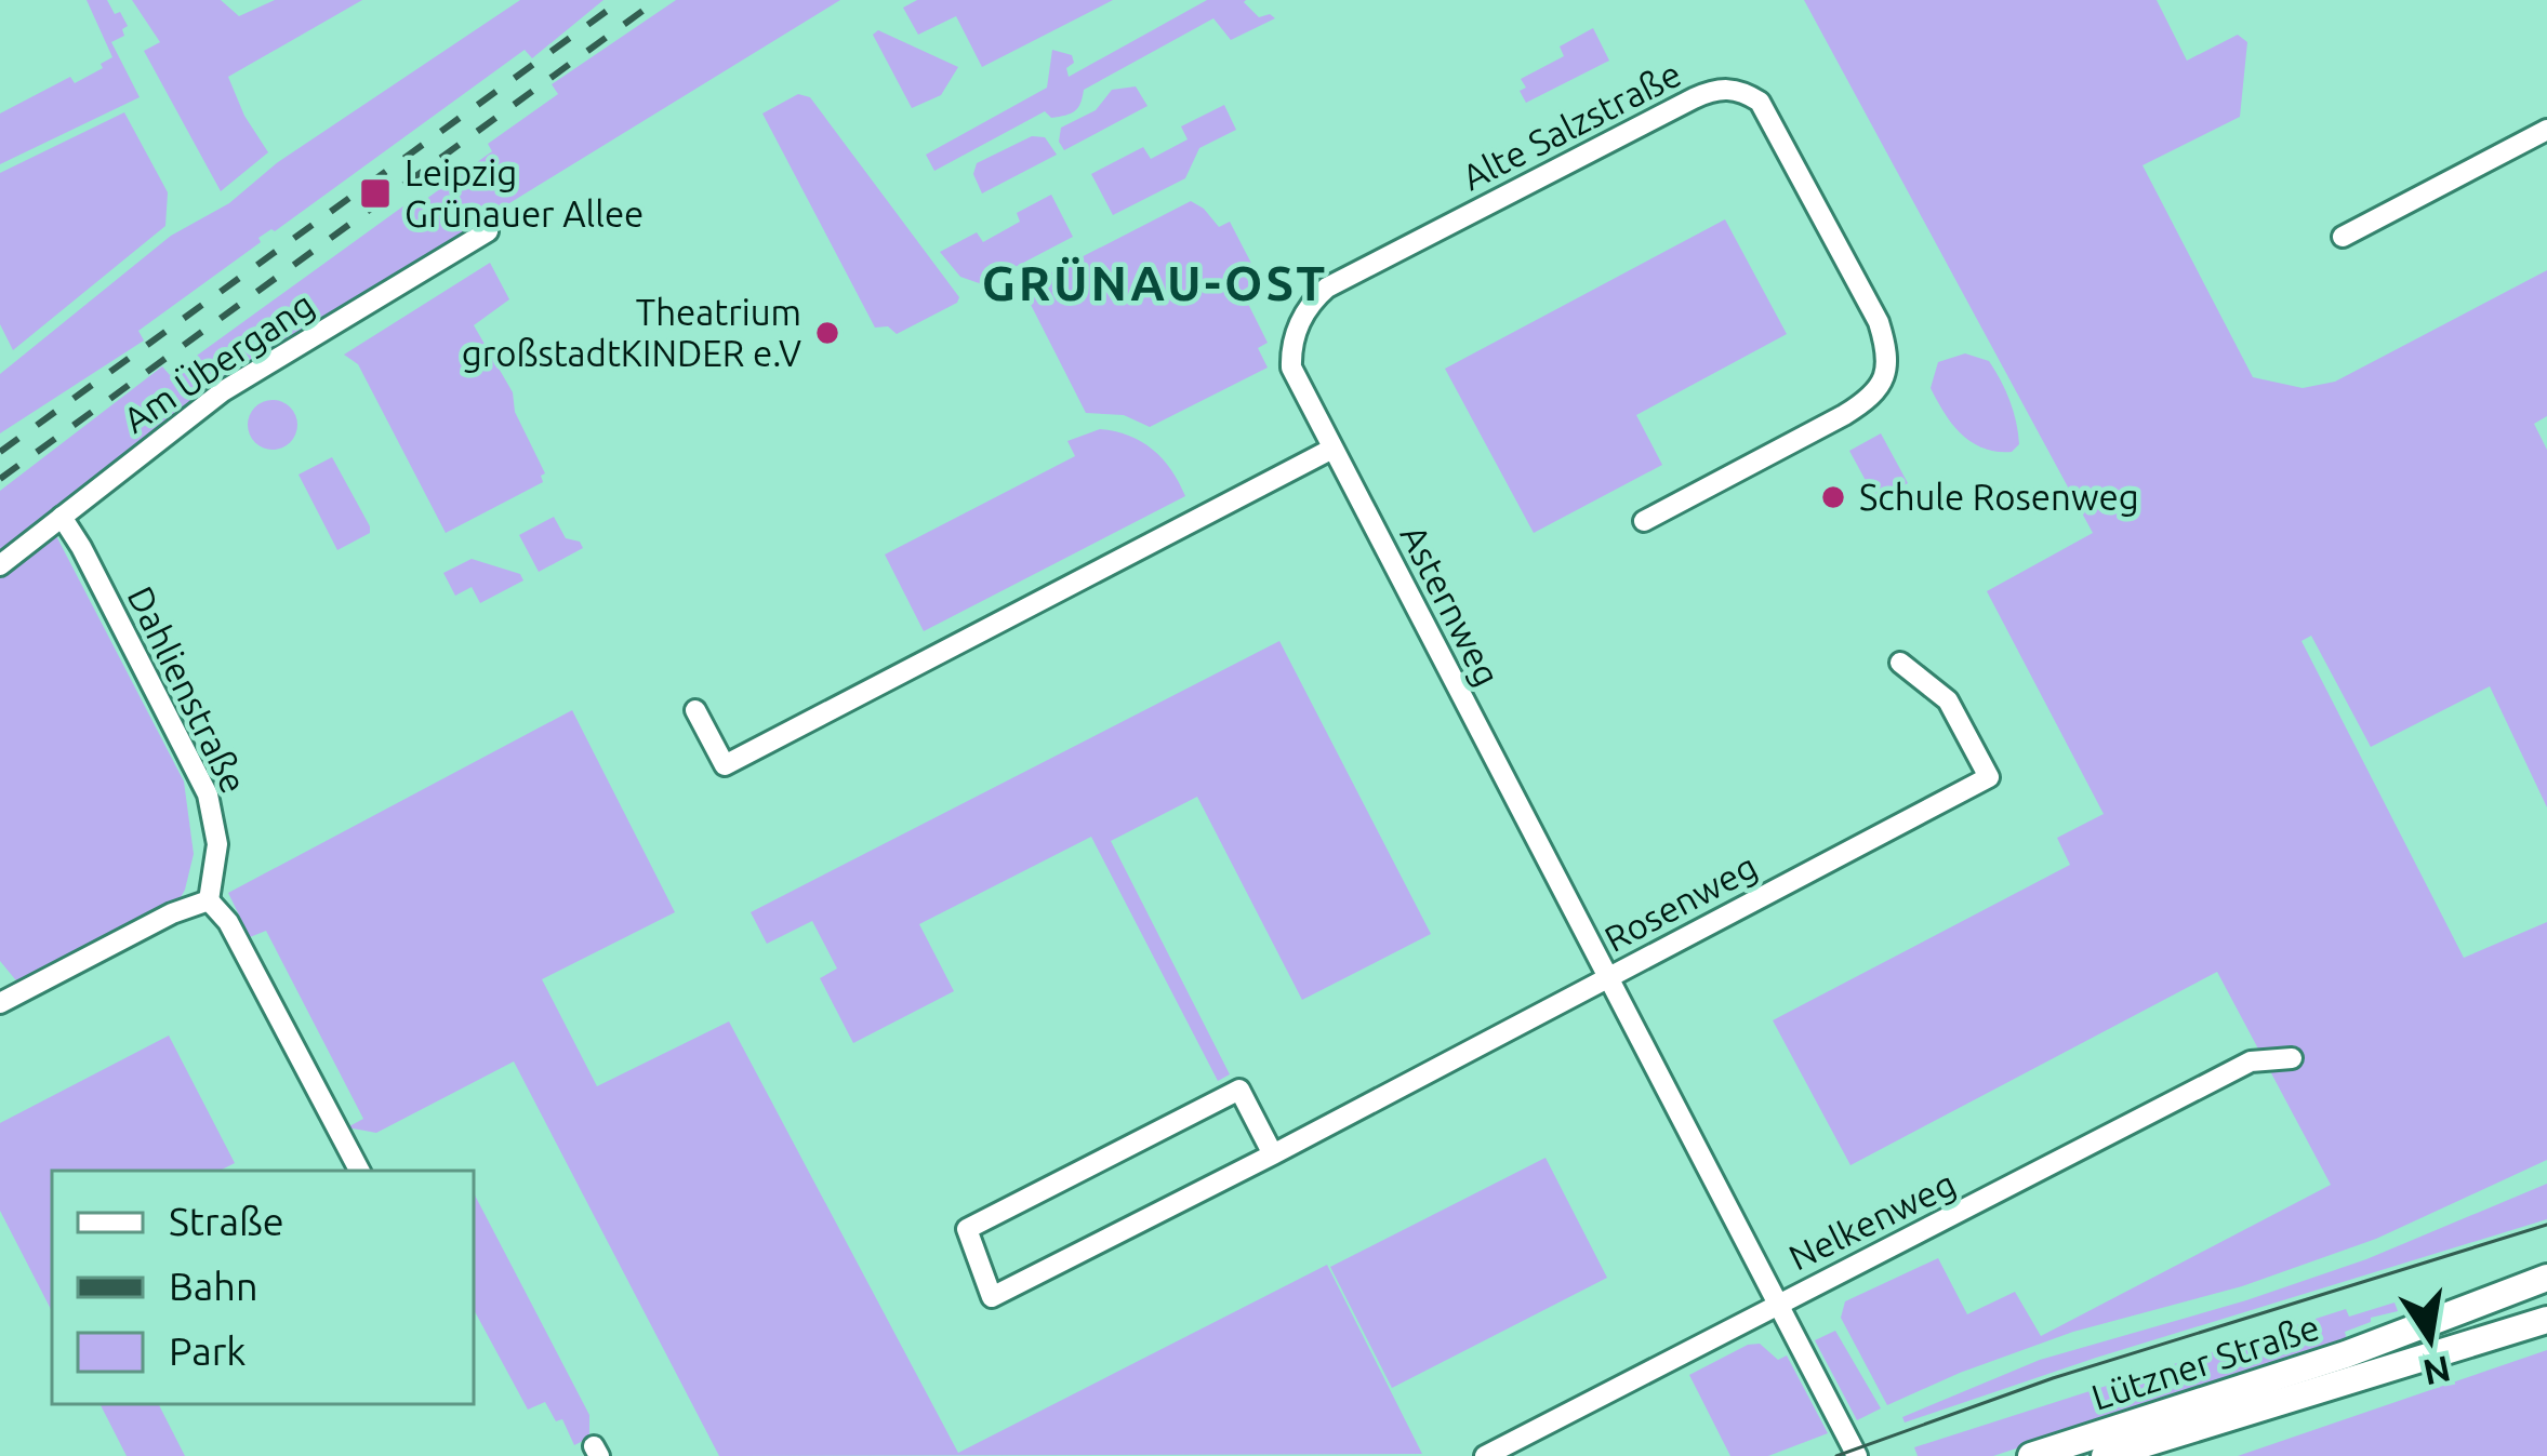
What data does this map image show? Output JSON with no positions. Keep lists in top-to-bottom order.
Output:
{
  "streets": {
    "main road": ["Lützner Straße"],
    "street": [
      "Alte Salzstraße",
      "Am Übergang",
      "Asternweg",
      "Dahlienstraße",
      "Rosenweg",
      "Nelkenweg"
    ]
  },
  "crossings": [
    ["Alte Salzstraße", "Asternweg"],
    ["Am Übergang", "Dahlienstraße"],
    ["Asternweg", "Rosenweg"],
    ["Asternweg", "Nelkenweg"]
  ],
  "districts": ["GRÜNAU-OST"],
  "places": {
    "transit": ["Leipzig Grünauer Allee"],
    "other": ["Theatrium großstadtKINDER e.V", "Schule Rosenweg"]
  },
  "legend": ["Straße", "Bahn", "Park"],
  "north": "bottom"
}
